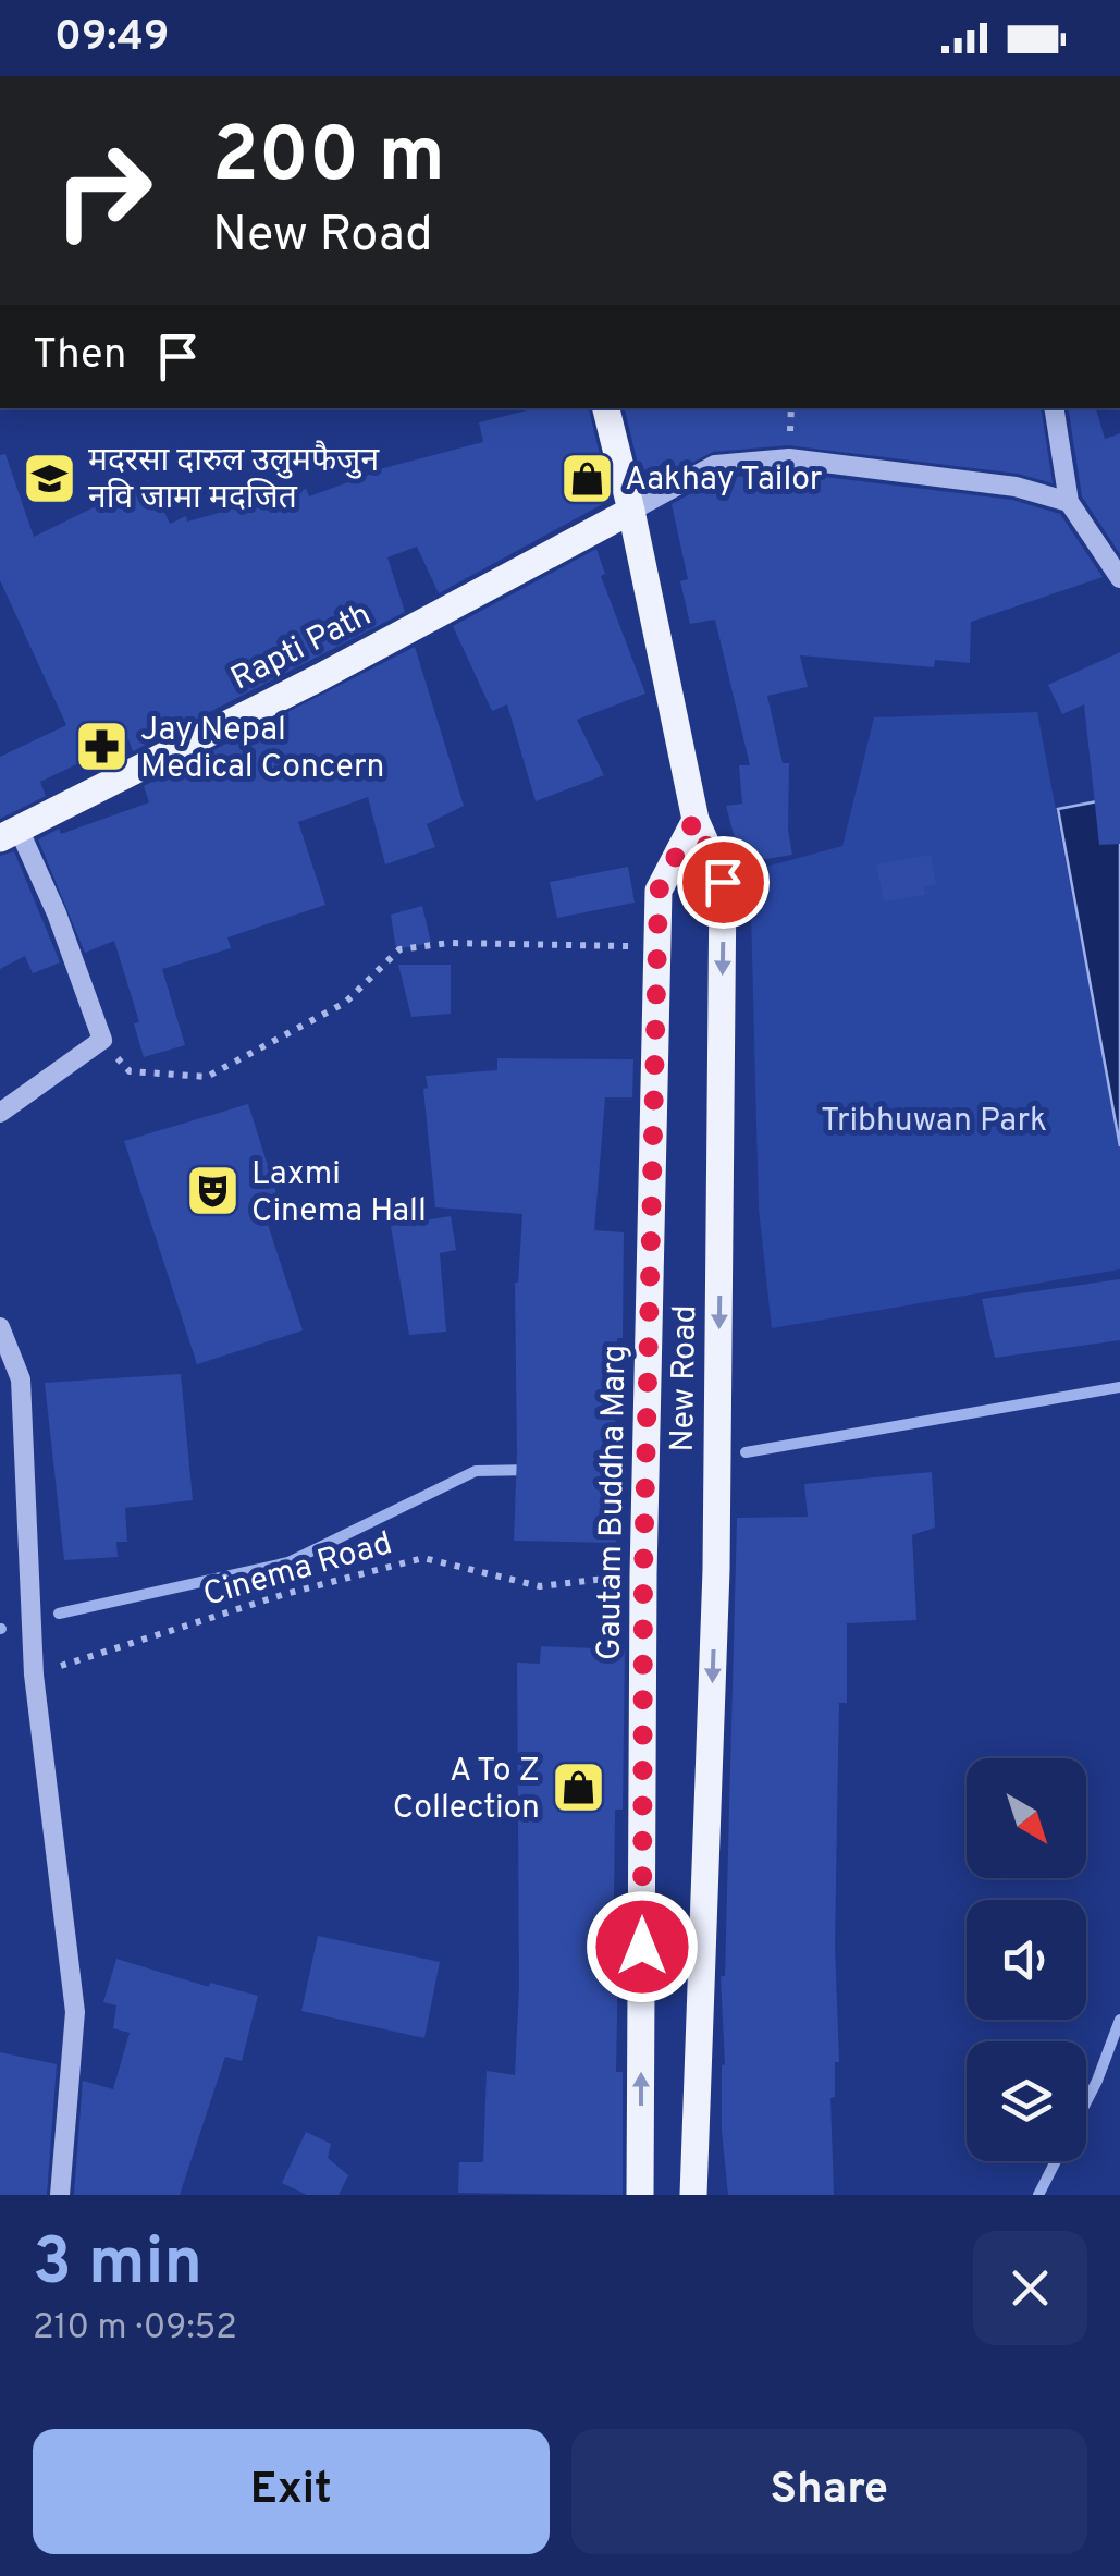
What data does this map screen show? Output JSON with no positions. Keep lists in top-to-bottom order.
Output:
{
  "streets": {
    "main road": ["Rapti Path", "New Road", "Gautam Buddha Marg"],
    "path": ["Cinema Road"]
  },
  "crossings": [
    ["Rapti Path", "New Road"],
    ["New Road", "Gautam Buddha Marg"],
    ["Gautam Buddha Marg", "Cinema Road"]
  ],
  "one_way": ["New Road", "Gautam Buddha Marg"],
  "parks": ["Tribhuwan Park"],
  "places": {
    "school or university": ["मदरसा दारुल उलुमफैजुन नवि जामा मदजित"],
    "shop": ["Aakhay Tailor", "A To Z Collection"],
    "pharmacy": ["Jay Nepal Medical Concern"],
    "theatre": ["Laxmi Cinema Hall"]
  },
  "north": "bottom right",
  "page": {
    "status": "09:49",
    "turn": ["200 m", "New Road"],
    "then": "Then",
    "heading": ["3 min", "210 m · 09:52"],
    "buttons": ["Exit", "Share"]
  }
}
